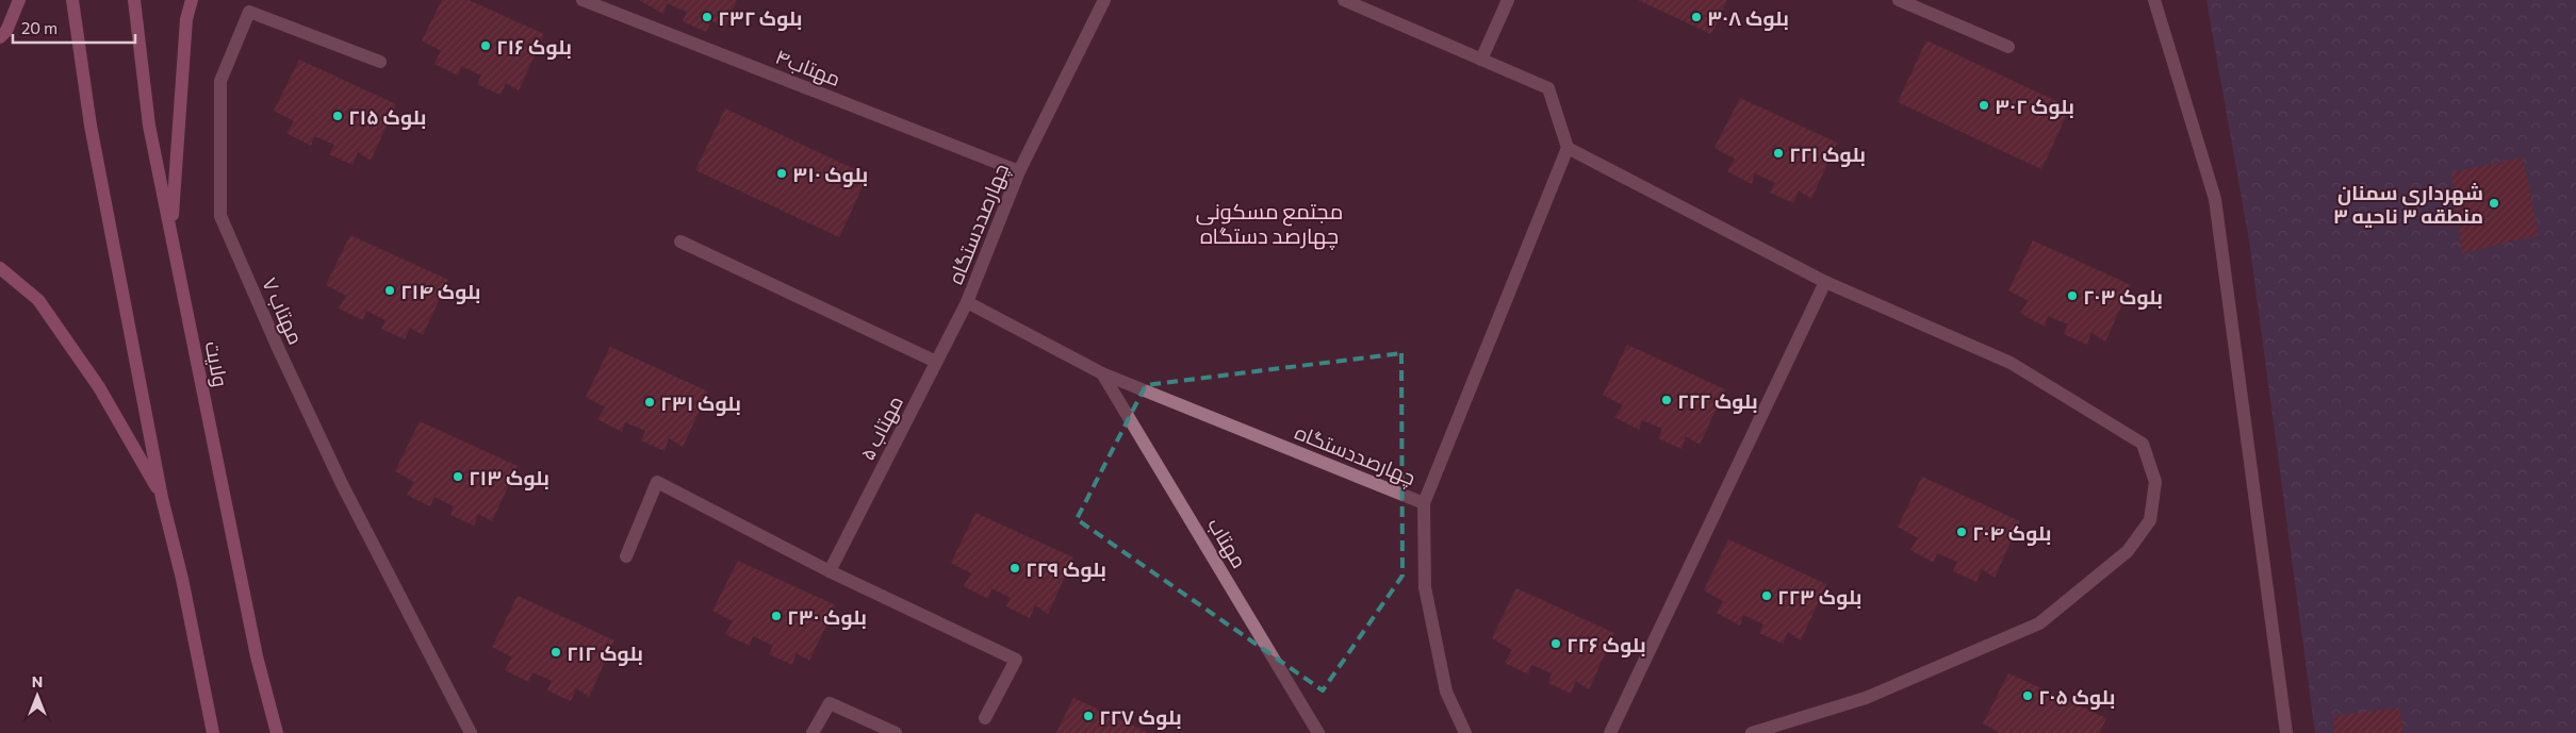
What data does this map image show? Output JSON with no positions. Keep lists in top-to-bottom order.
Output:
{
  "streets": {
    "main road": ["ولایت"],
    "street": [
      "مهتاب۴",
      "چهارصددستگاه",
      "مهتاب ۷",
      "مهتاب ۵",
      "مهتاب"
    ]
  },
  "crossings": [
    ["مهتاب۴", "چهارصددستگاه"],
    ["چهارصددستگاه", "مهتاب ۵"],
    ["چهارصددستگاه", "مهتاب"]
  ],
  "districts": ["مجتمع مسکونی چهارصد دستگاه"],
  "places": [
    "بلوک ۲۳۲",
    "بلوک ۳۰۸",
    "بلوک ۲۱۶",
    "بلوک ۳۰۲",
    "بلوک ۲۱۵",
    "بلوک ۲۲۱",
    "بلوک ۳۱۰",
    "شهرداری سمنان منطقه ۳ ناحیه ۳",
    "بلوک ۲۱۴",
    "بلوک ۲۰۳",
    "بلوک ۲۲۲",
    "بلوک ۲۳۱",
    "بلوک ۲۱۳",
    "بلوک ۲۰۴",
    "بلوک ۲۲۹",
    "بلوک ۲۲۳",
    "بلوک ۲۳۰",
    "بلوک ۲۲۶",
    "بلوک ۲۱۲",
    "بلوک ۲۰۵",
    "بلوک ۲۲۷"
  ],
  "scale_bar": "20 m",
  "north": "top"
}
